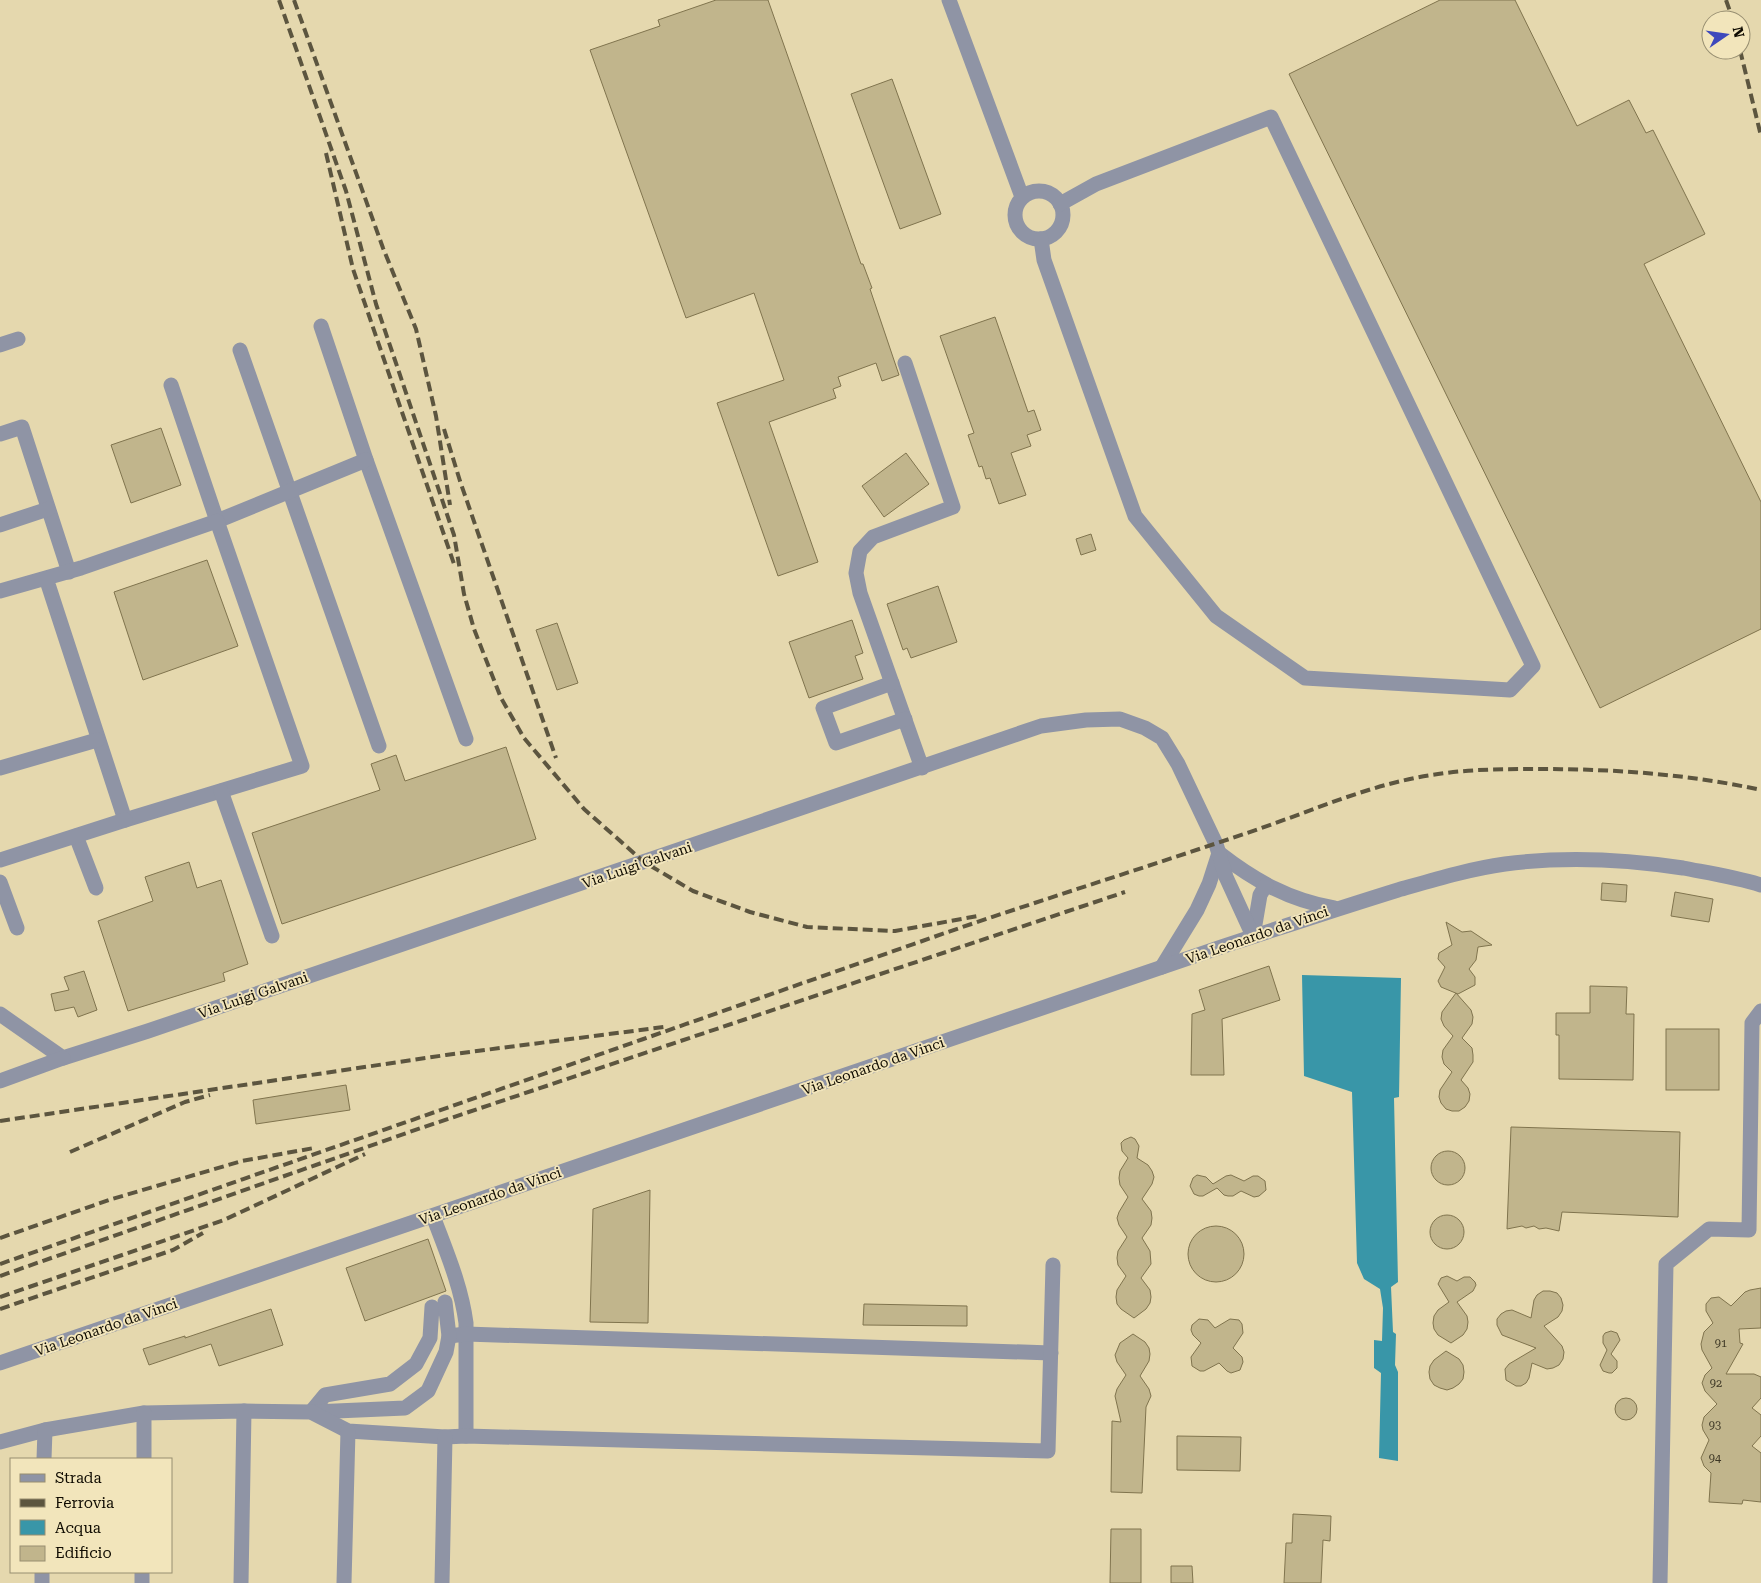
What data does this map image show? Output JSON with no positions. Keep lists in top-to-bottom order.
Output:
{
  "streets": {
    "street": ["Via Luigi Galvani", "Via Leonardo da Vinci"]
  },
  "crossings": [
    ["Via Luigi Galvani", "Via Leonardo da Vinci"]
  ],
  "house_numbers": [
    "91",
    "92",
    "93",
    "94"
  ],
  "legend": [
    "Strada",
    "Ferrovia",
    "Acqua",
    "Edificio"
  ],
  "north": "right"
}
